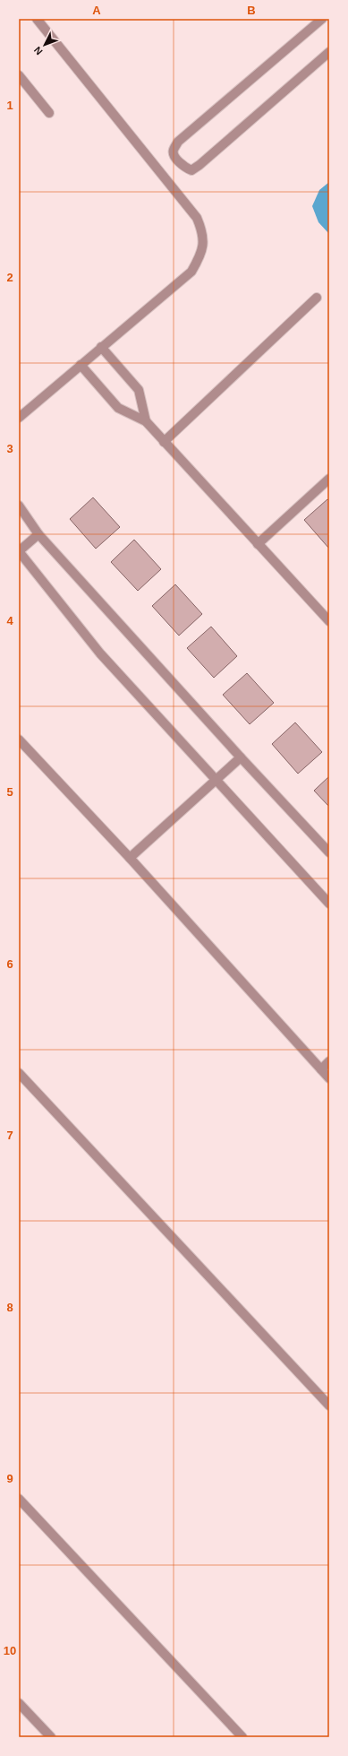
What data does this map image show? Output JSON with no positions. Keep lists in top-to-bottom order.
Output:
{
  "north": "bottom left",
  "grid": {
    "columns": ["A", "B"],
    "rows": [
      "1",
      "2",
      "3",
      "4",
      "5",
      "6",
      "7",
      "8",
      "9",
      "10"
    ]
  }
}
